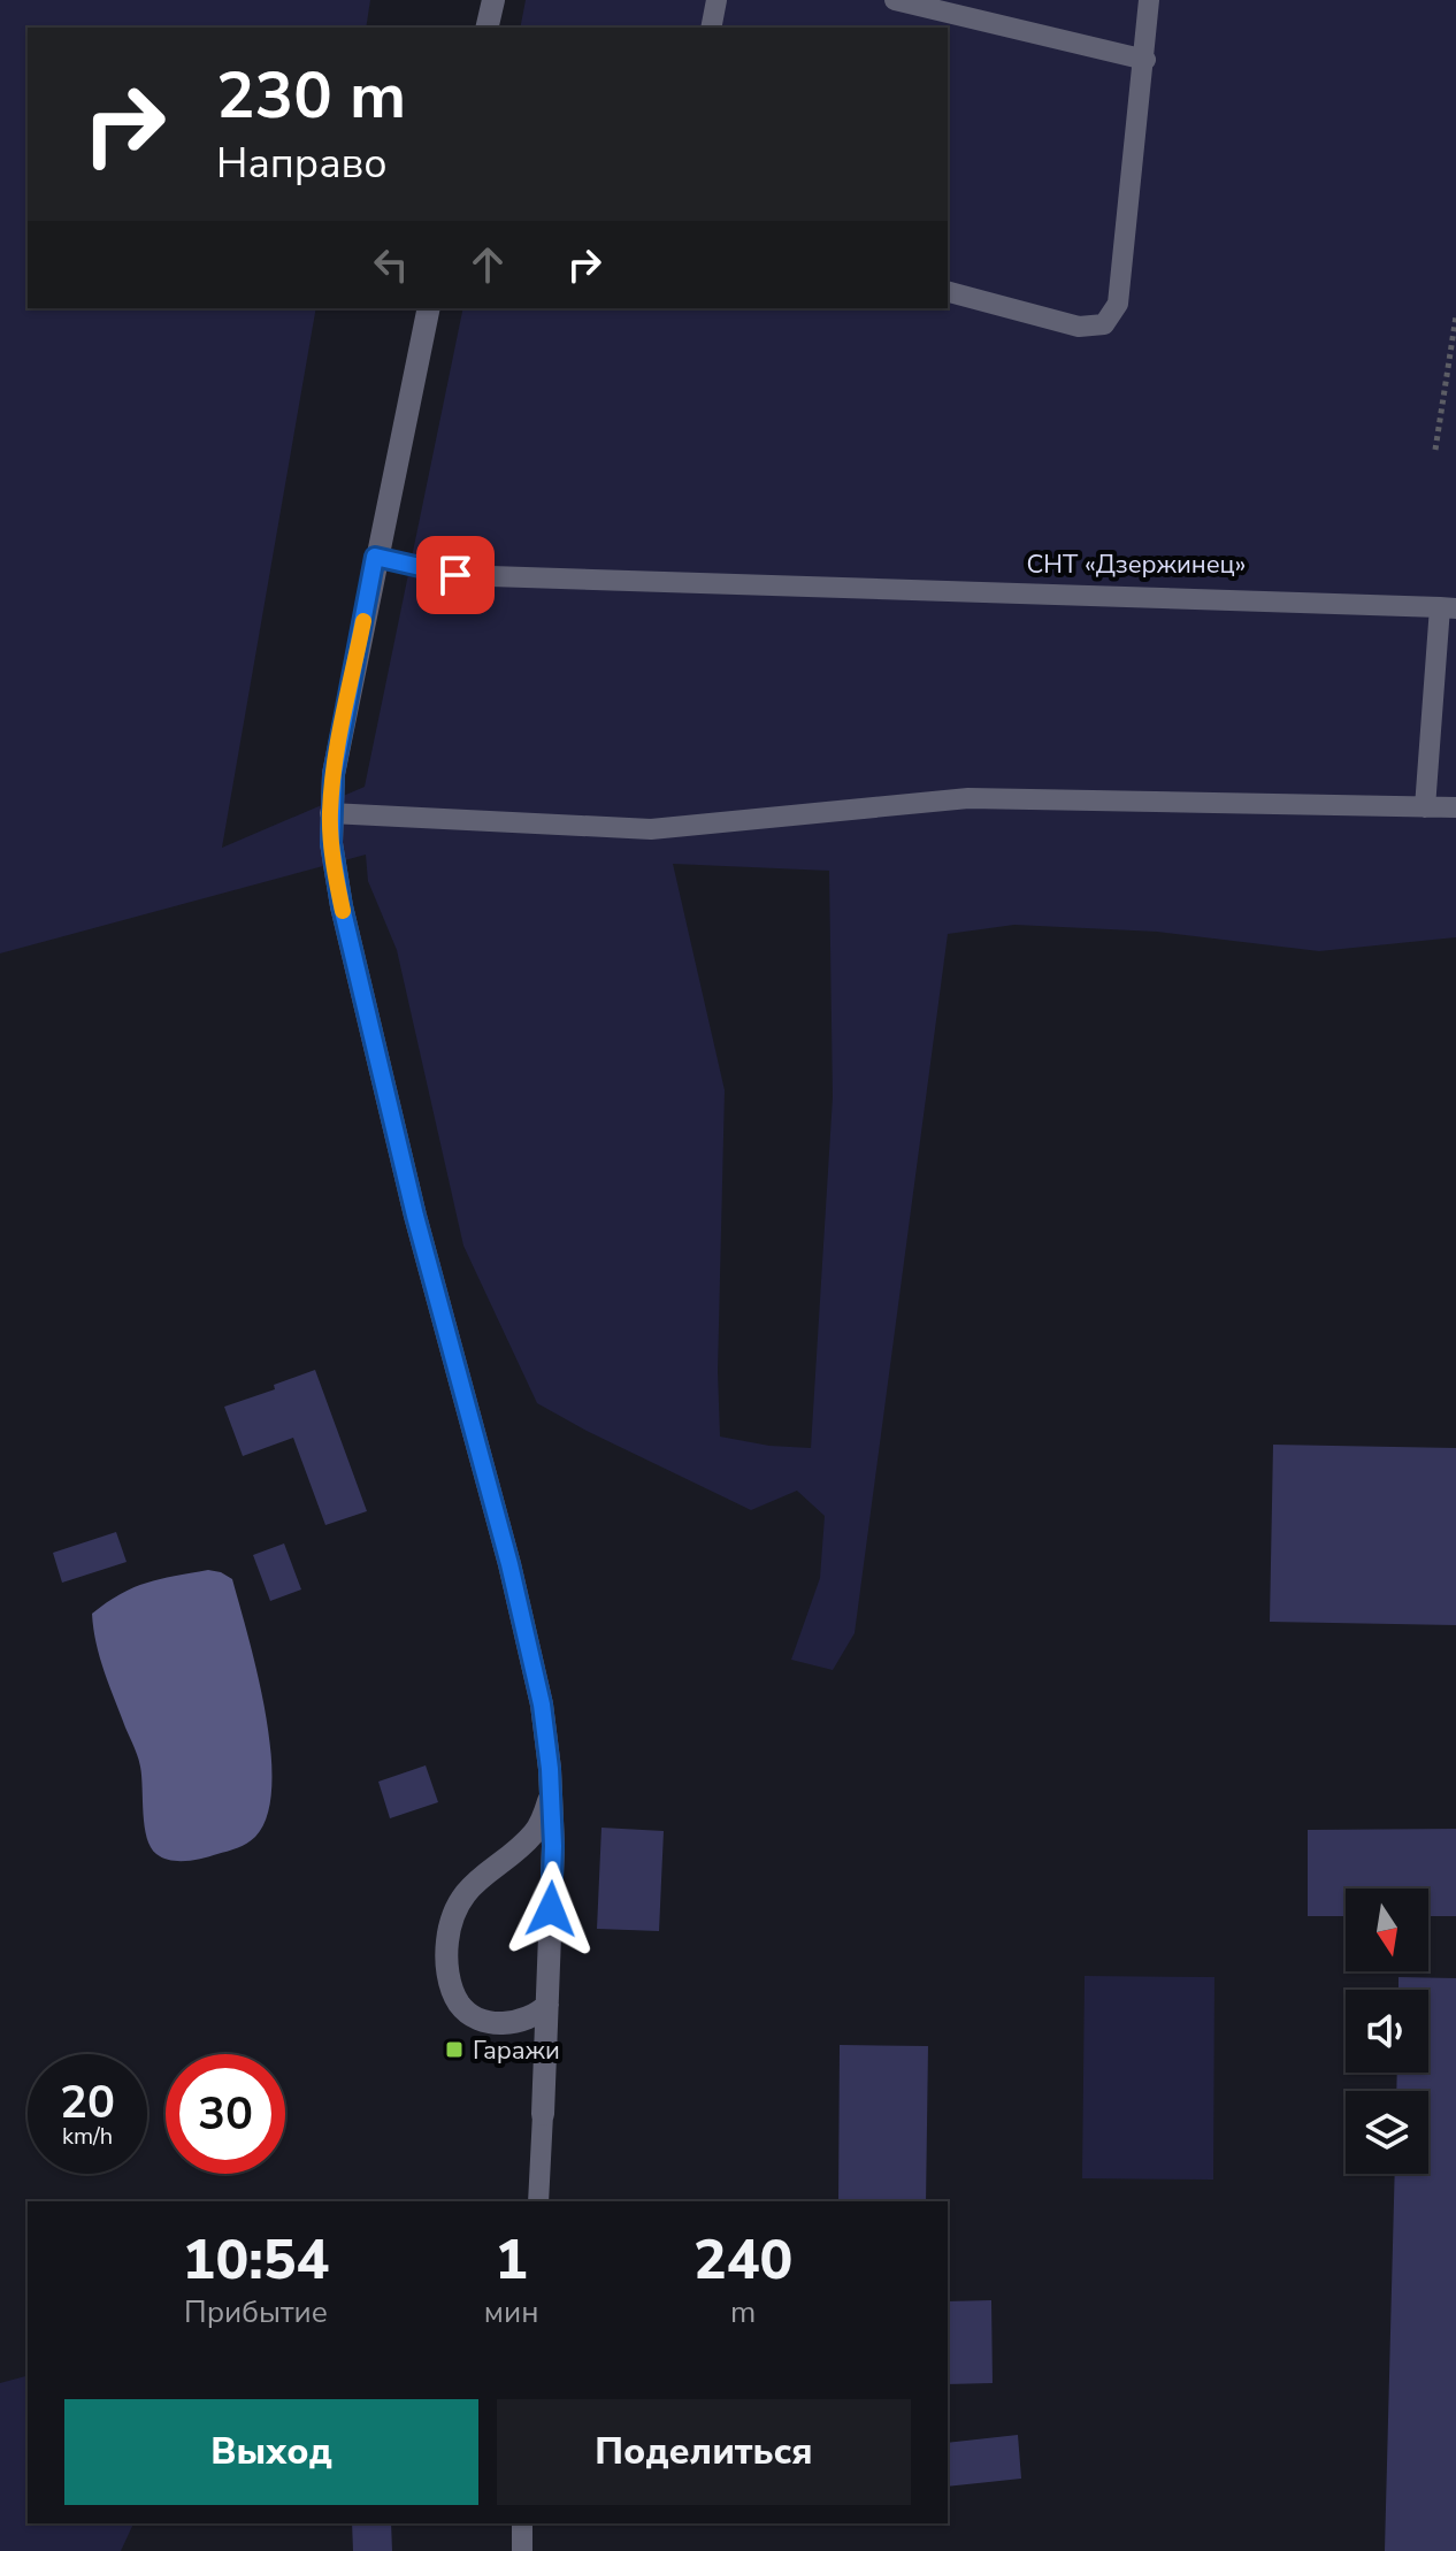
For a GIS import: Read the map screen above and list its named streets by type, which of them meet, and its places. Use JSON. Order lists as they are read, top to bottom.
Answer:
{
  "parks": ["СНТ «Дзержинец»"],
  "places": {
    "transit": ["Гаражи"]
  },
  "north": "bottom",
  "page": {
    "turn": ["230 m", "Направо"],
    "speed": "20 km/h",
    "limit": "30",
    "eta": [
      "10:54",
      "Прибытие",
      "1",
      "мин",
      "240",
      "m"
    ],
    "buttons": ["Выход", "Поделиться"]
  }
}
